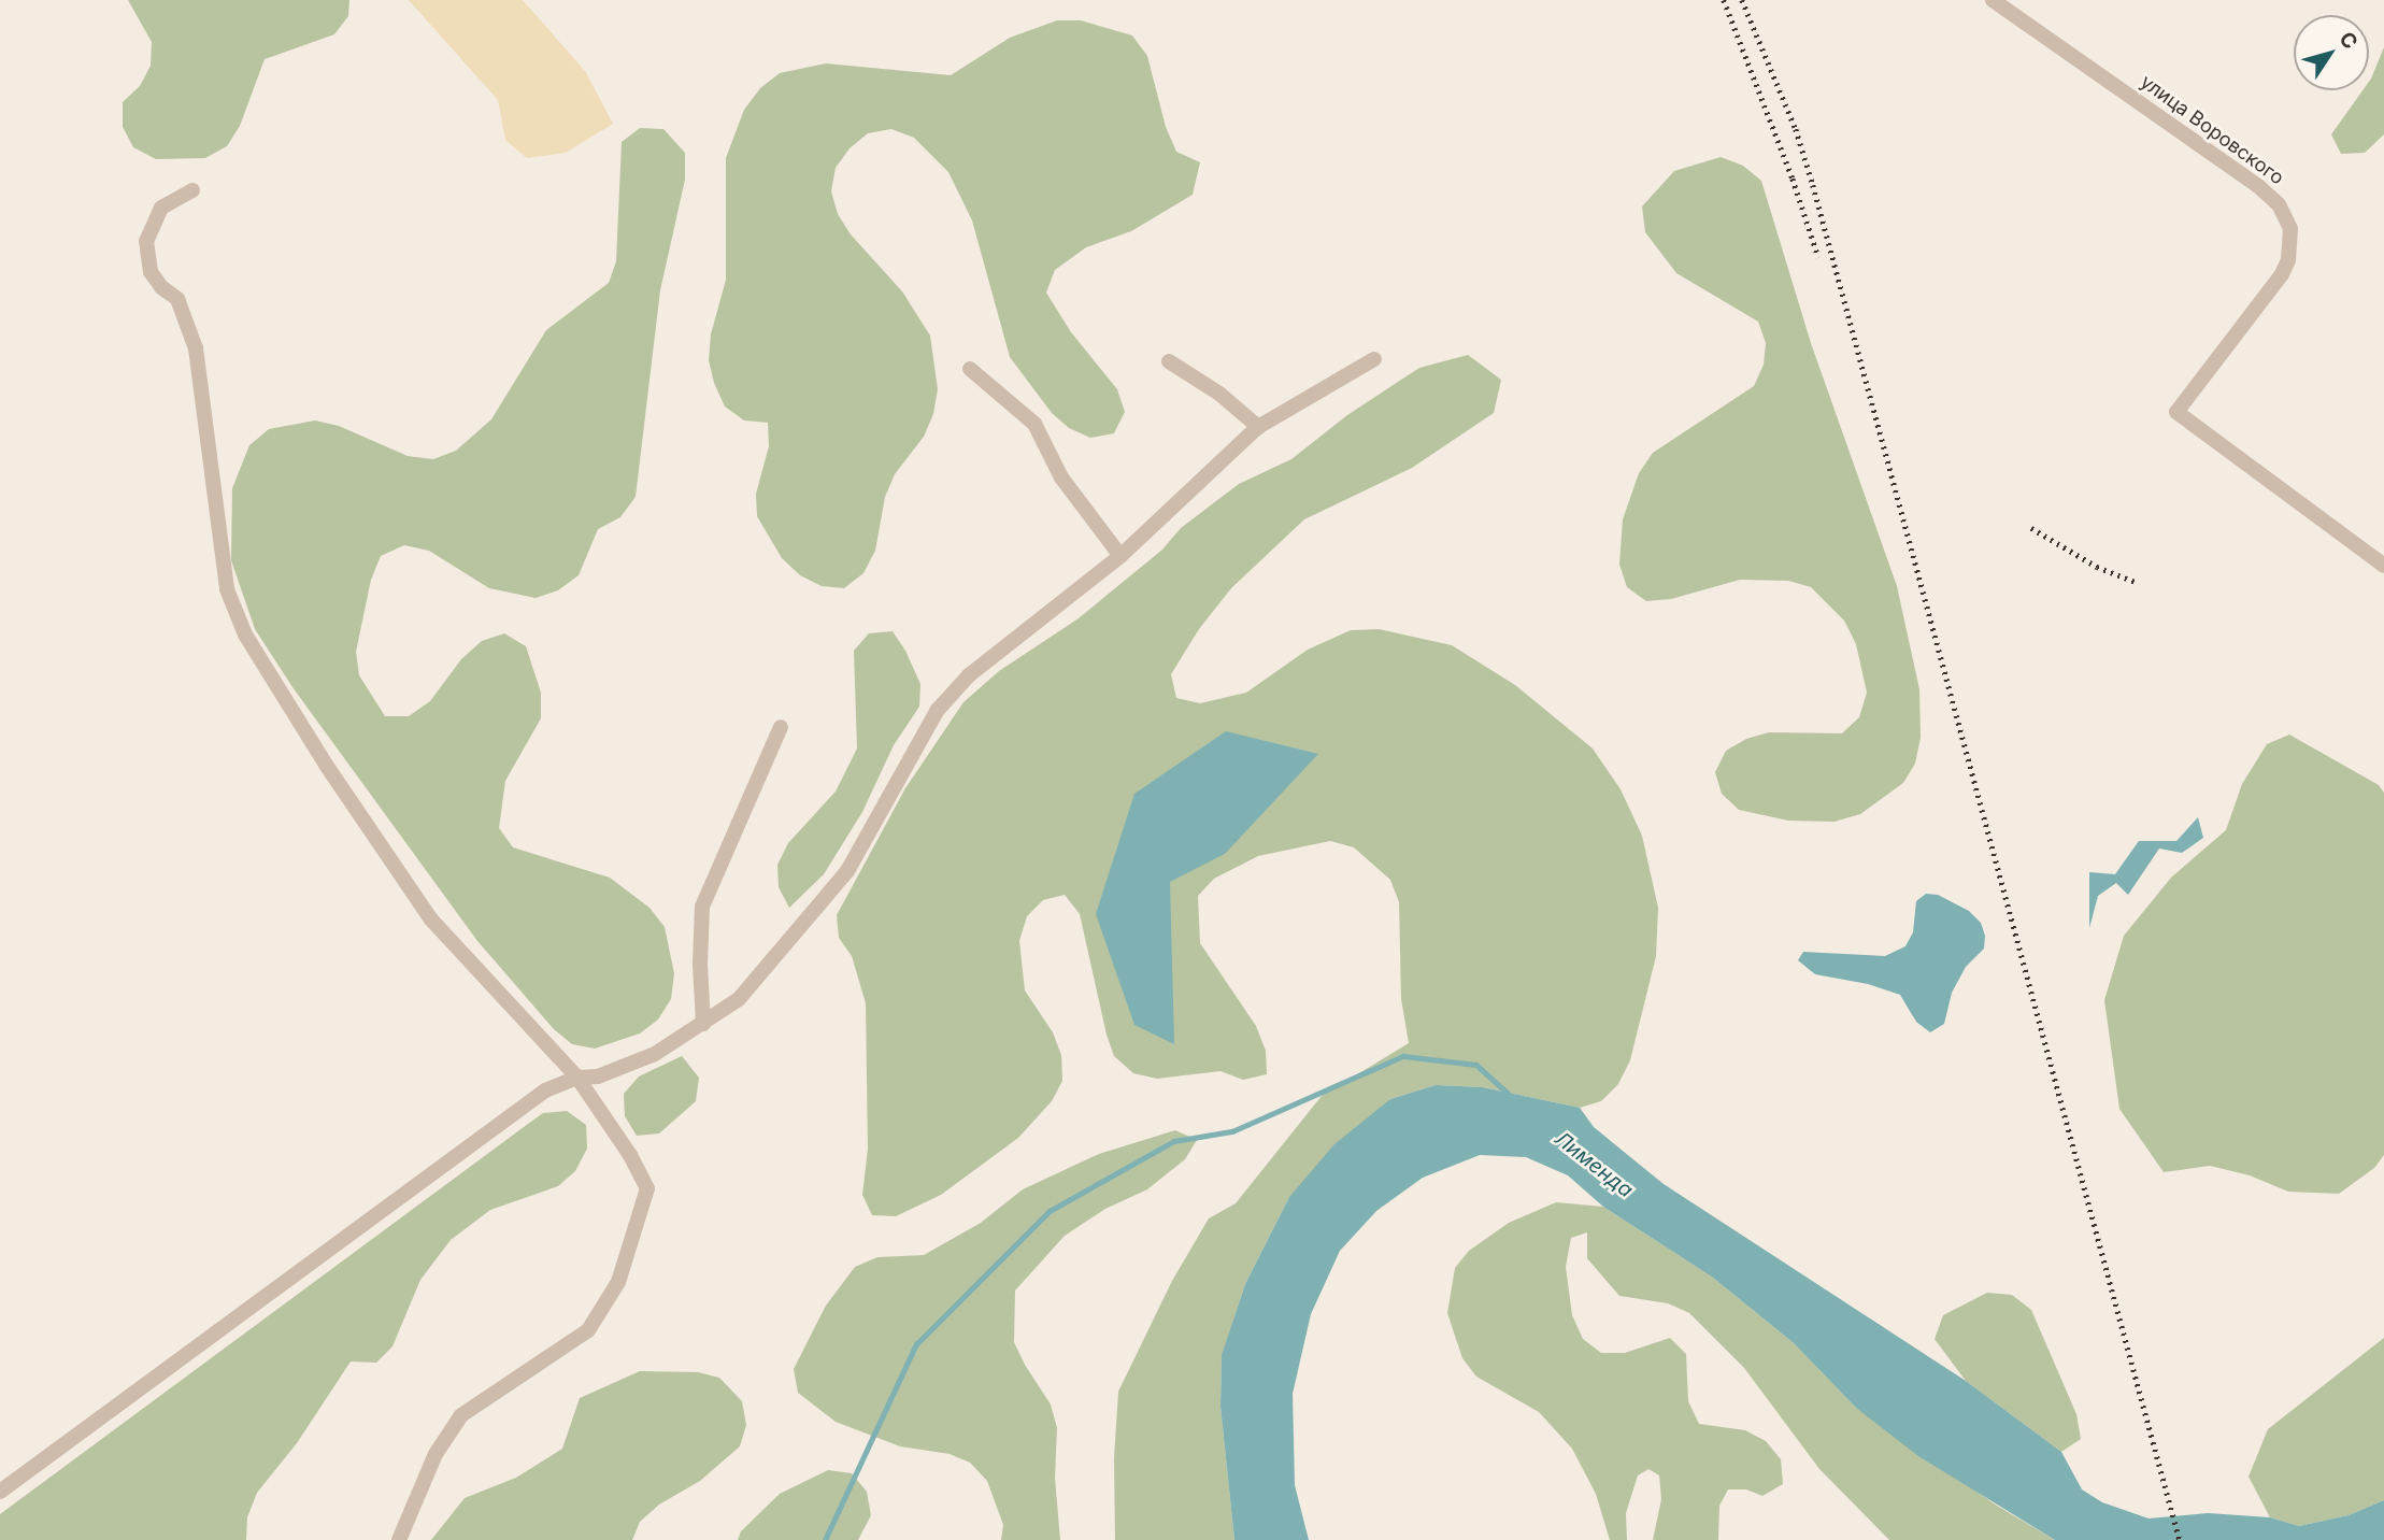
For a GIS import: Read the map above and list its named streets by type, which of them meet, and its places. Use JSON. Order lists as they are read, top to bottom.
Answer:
{
  "streets": {
    "street": ["улица Воровского"]
  },
  "water": ["Лименда"],
  "north": "top right"
}
